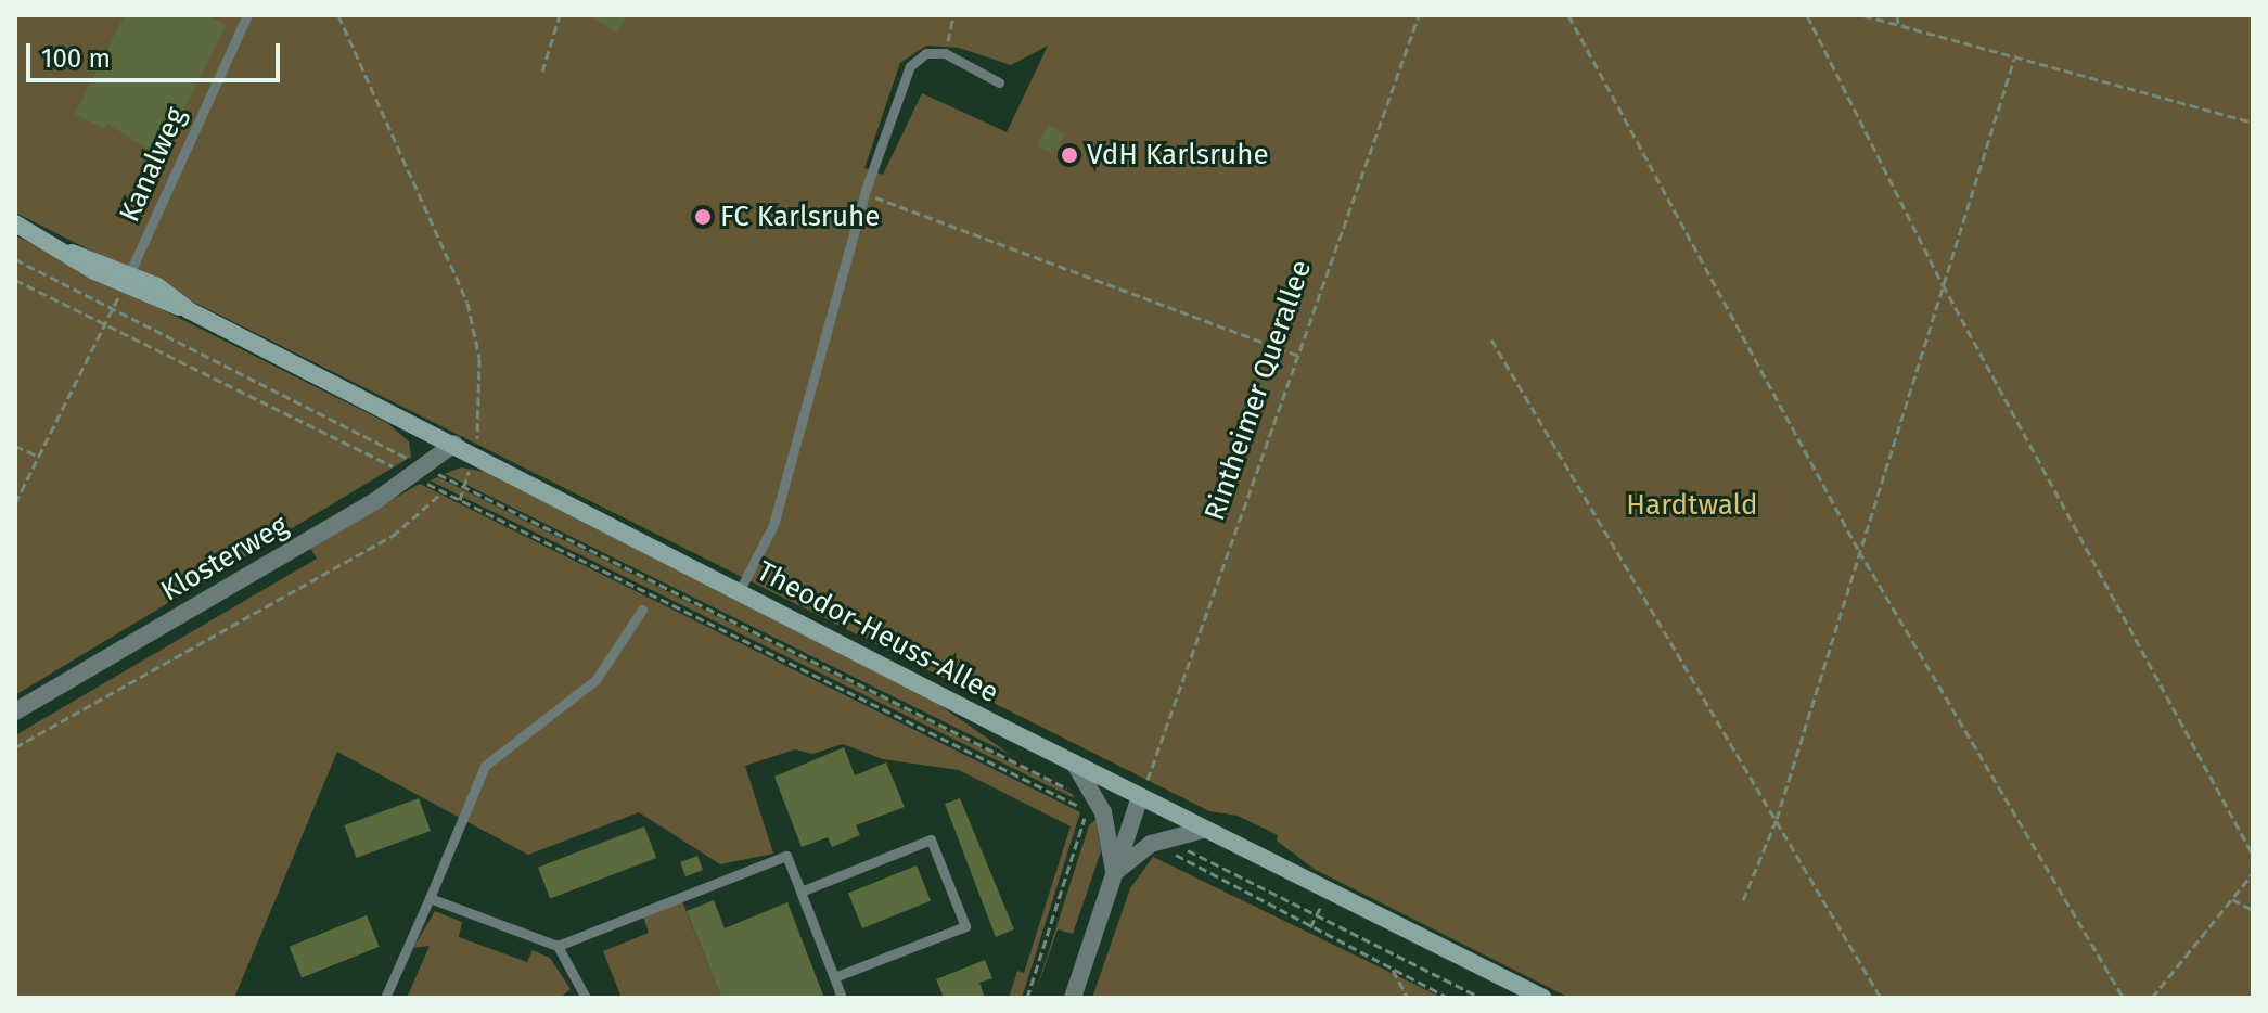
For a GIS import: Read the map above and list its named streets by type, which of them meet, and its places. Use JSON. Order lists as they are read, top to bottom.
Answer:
{
  "streets": {
    "main road": ["Theodor-Heuss-Allee"],
    "street": ["Klosterweg"],
    "lane": ["Kanalweg"],
    "path": ["Rintheimer Querallee"]
  },
  "crossings": [
    ["Kanalweg", "Theodor-Heuss-Allee"],
    ["Rintheimer Querallee", "Theodor-Heuss-Allee"],
    ["Klosterweg", "Theodor-Heuss-Allee"]
  ],
  "parks": ["Hardtwald"],
  "places": ["VdH Karlsruhe", "FC Karlsruhe"],
  "scale_bar": "100 m"
}
